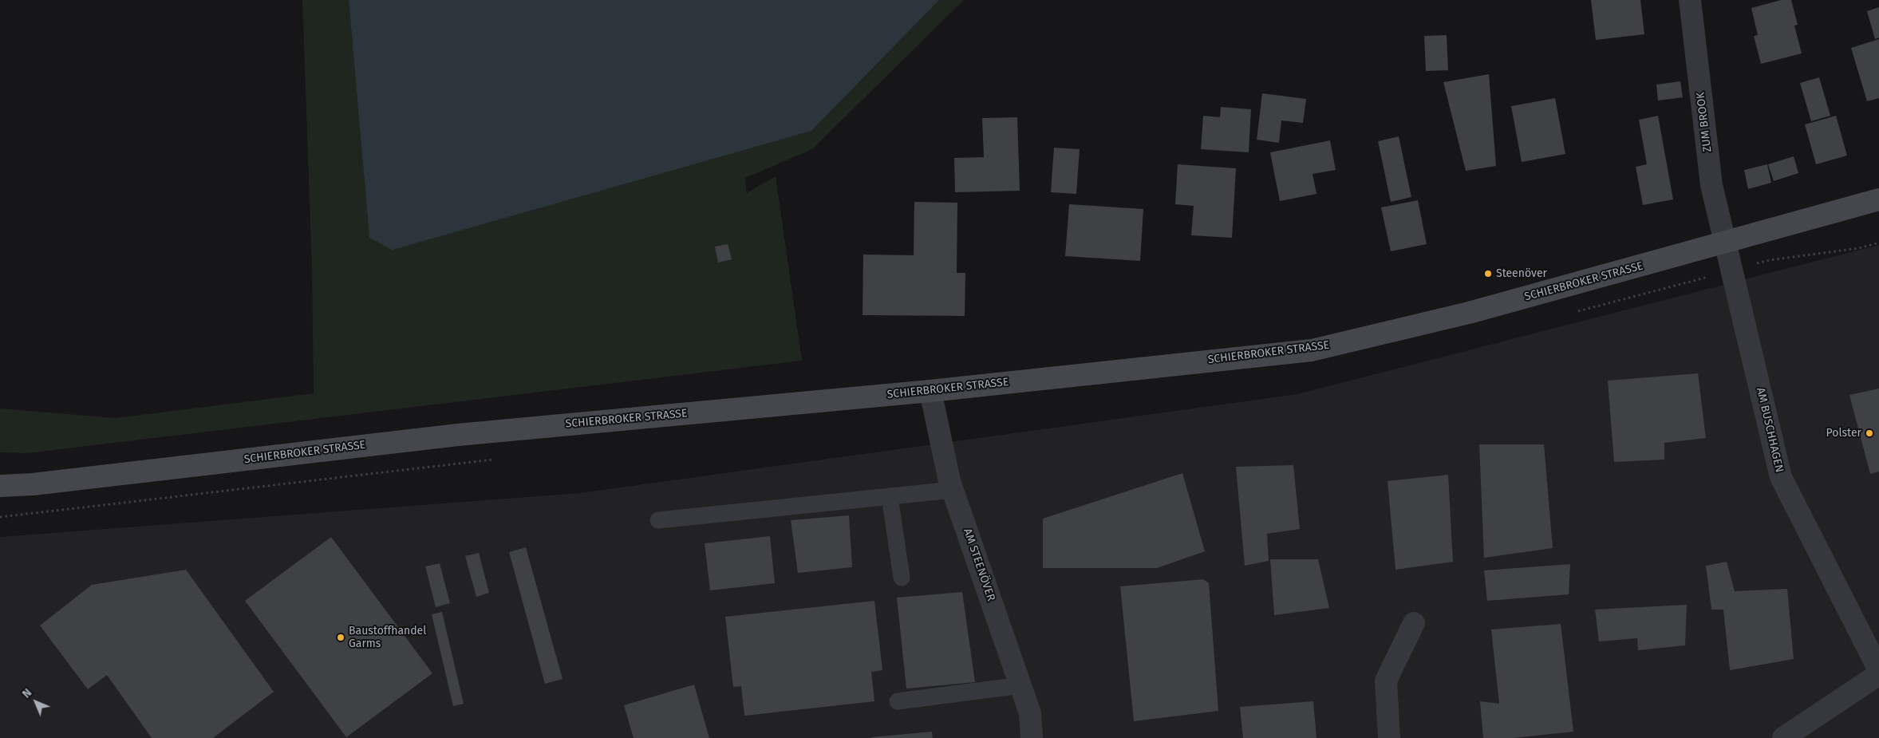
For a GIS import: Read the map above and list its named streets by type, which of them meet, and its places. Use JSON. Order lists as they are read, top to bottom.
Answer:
{
  "streets": {
    "main road": ["SCHIERBROKER STRASSE"],
    "street": ["ZUM BROOK", "AM BUSCHHAGEN", "AM STEENÖVER"]
  },
  "crossings": [
    ["ZUM BROOK", "SCHIERBROKER STRASSE"],
    ["ZUM BROOK", "AM BUSCHHAGEN"],
    ["SCHIERBROKER STRASSE", "AM BUSCHHAGEN"],
    ["SCHIERBROKER STRASSE", "AM STEENÖVER"]
  ],
  "places": ["Steenöver", "Polster", "Baustoffhandel Garms"],
  "north": "top left"
}
